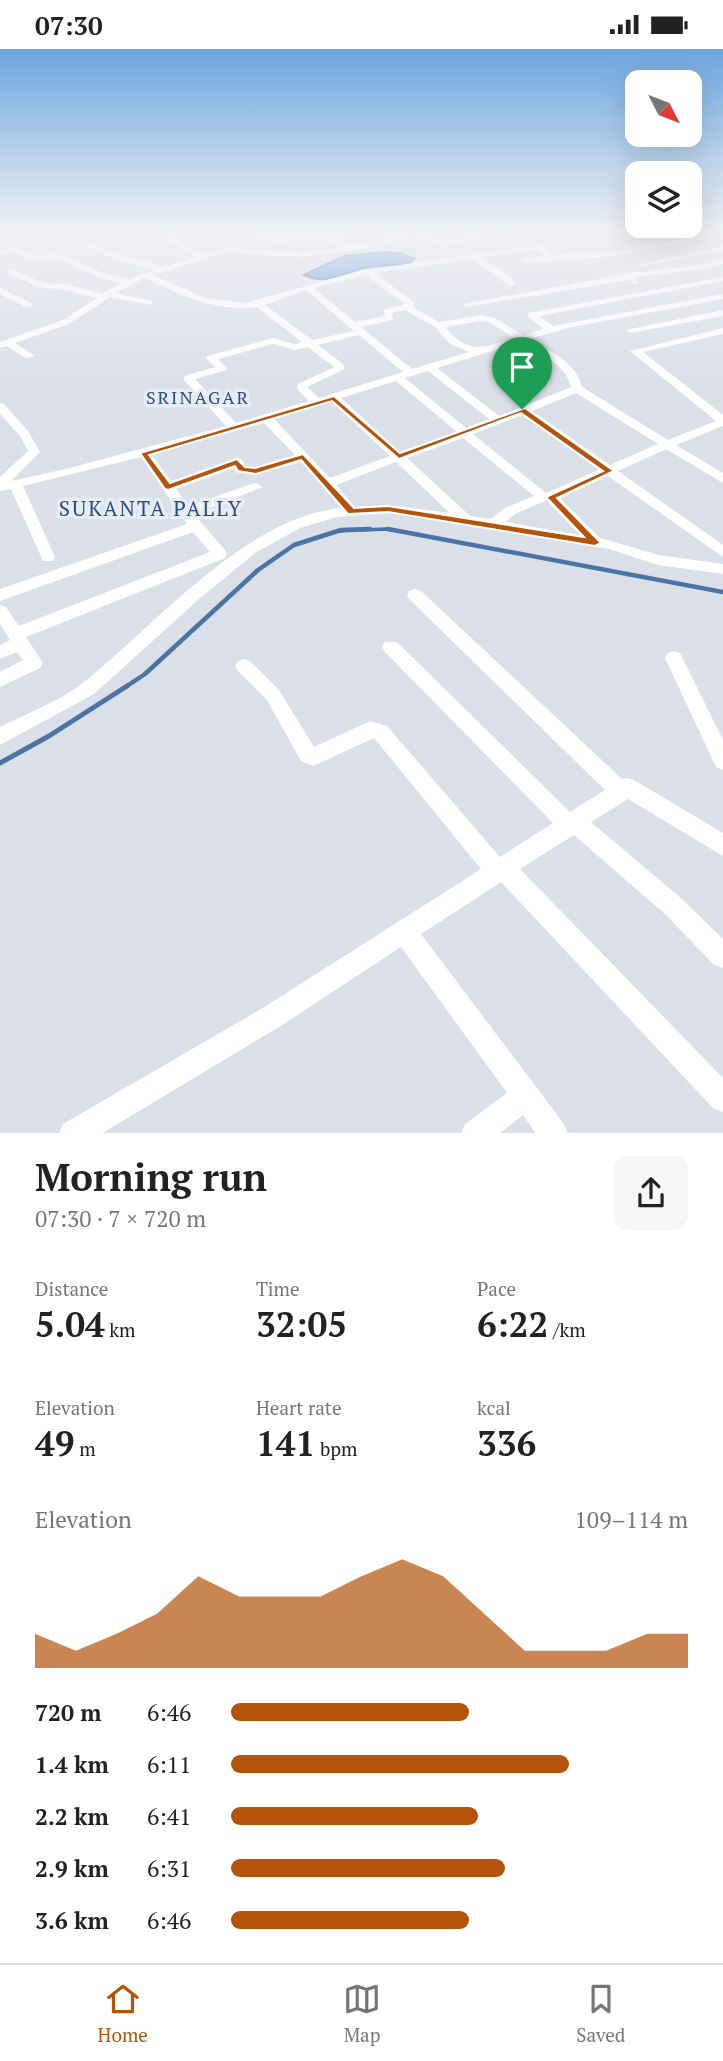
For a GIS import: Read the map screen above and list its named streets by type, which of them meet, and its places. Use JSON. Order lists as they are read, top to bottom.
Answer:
{
  "districts": ["SRINAGAR", "SUKANTA PALLY"],
  "north": "bottom right",
  "page": {
    "status": "07:30",
    "heading": ["Morning run", "07:30 · 7 × 720 m"],
    "stats": [
      ["Distance", "5.04 km"],
      ["Time", "32:05"],
      ["Pace", "6:22 /km"],
      ["Elevation", "49 m"],
      ["Heart rate", "141 bpm"],
      ["kcal", "336"]
    ],
    "chart": ["Elevation", "109–114 m"],
    "list": [
      {
        "name": "720 m",
        "note": "6:46"
      },
      {
        "name": "1.4 km",
        "note": "6:11"
      },
      {
        "name": "2.2 km",
        "note": "6:41"
      },
      {
        "name": "2.9 km",
        "note": "6:31"
      },
      {
        "name": "3.6 km",
        "note": "6:46"
      }
    ],
    "tabs": ["Home", "Map", "Saved"]
  }
}
